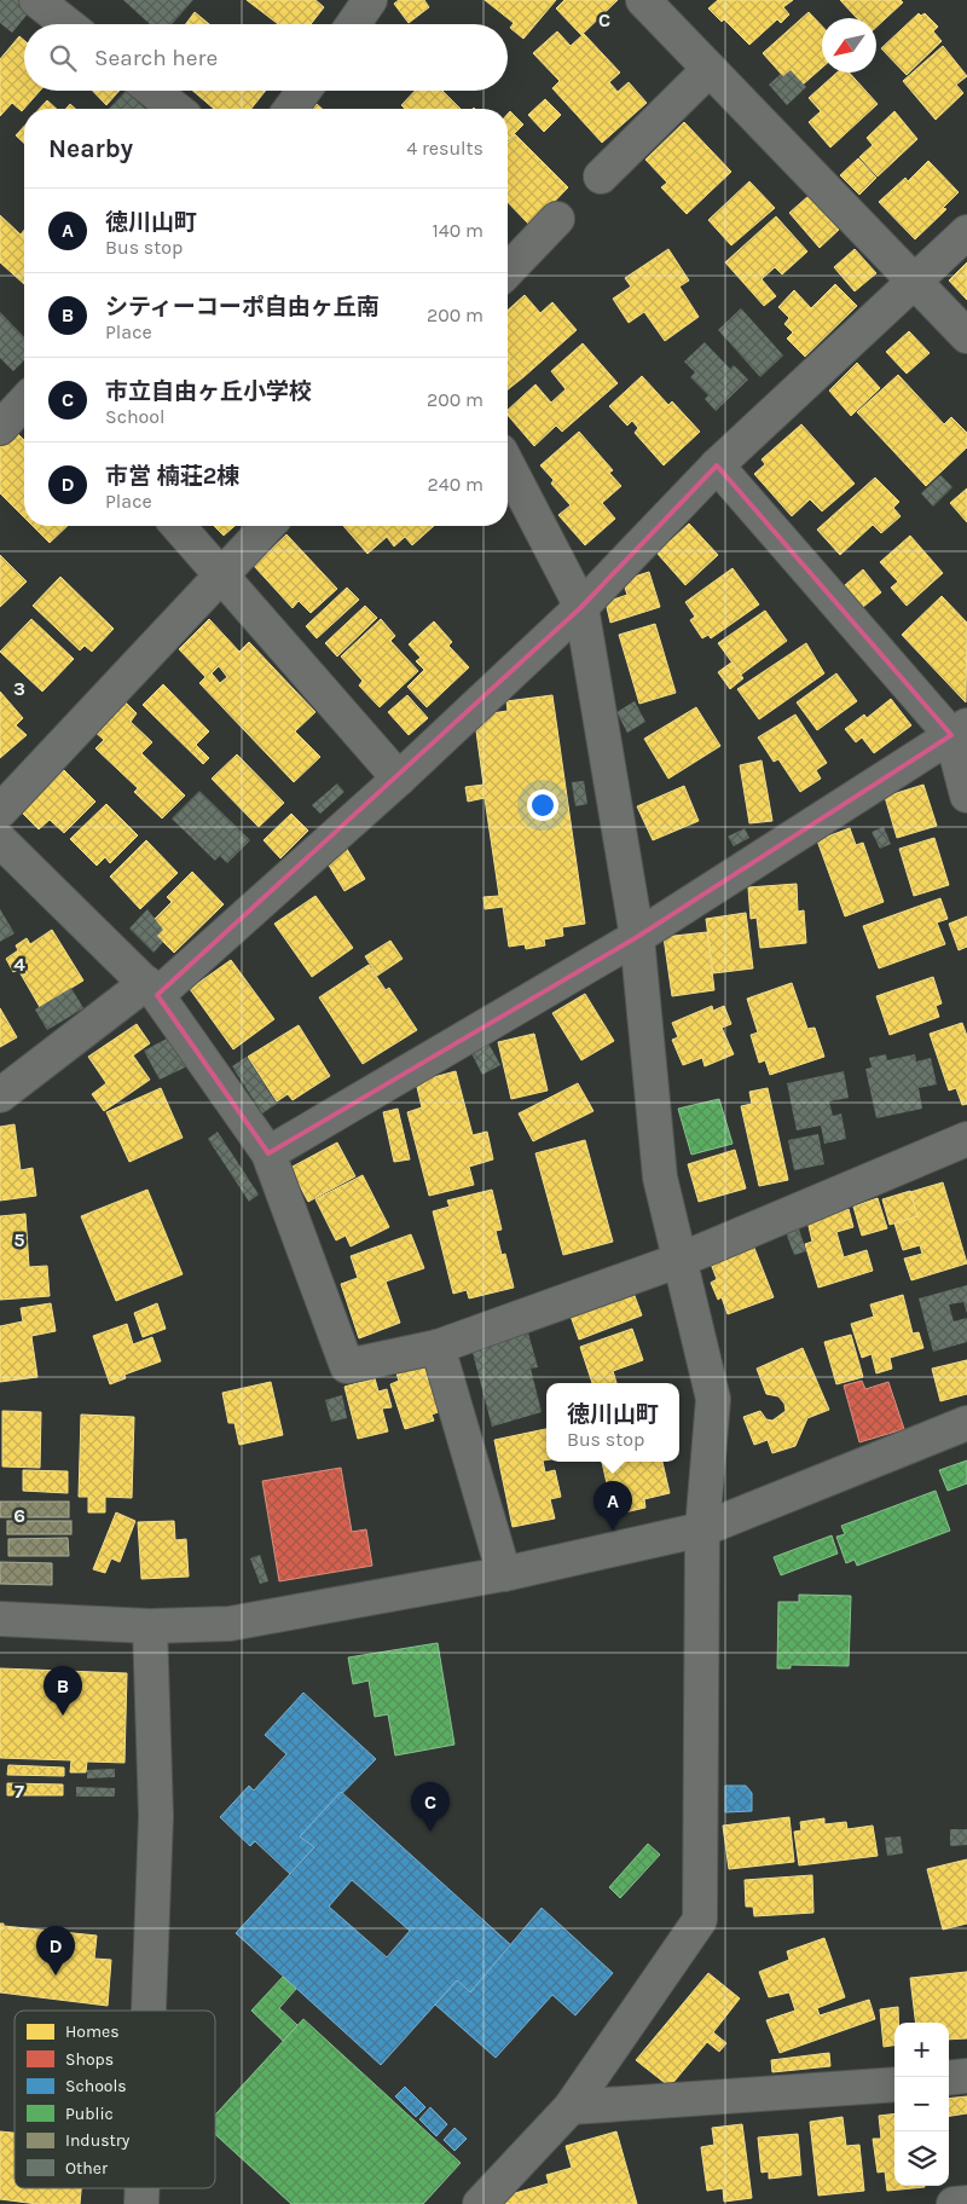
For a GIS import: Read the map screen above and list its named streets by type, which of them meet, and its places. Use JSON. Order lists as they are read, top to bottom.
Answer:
{
  "legend": [
    "Homes",
    "Shops",
    "Schools",
    "Public",
    "Industry",
    "Other"
  ],
  "north": "bottom left",
  "page": {
    "search": "Search here",
    "heading": ["Nearby", "4 results"],
    "list": [
      {
        "mark": "A",
        "name": "徳川山町",
        "note": "Bus stop",
        "value": "140 m"
      },
      {
        "mark": "B",
        "name": "シティーコーポ自由ヶ丘南",
        "note": "Place",
        "value": "200 m"
      },
      {
        "mark": "C",
        "name": "市立自由ヶ丘小学校",
        "note": "School",
        "value": "200 m"
      },
      {
        "mark": "D",
        "name": "市営 楠荘2棟",
        "note": "Place",
        "value": "240 m"
      }
    ],
    "popup": ["徳川山町", "Bus stop"],
    "pins": [
      "A",
      "B",
      "C",
      "D"
    ],
    "map_buttons": ["+", "−"]
  },
  "grid": {
    "columns": ["C"],
    "rows": [
      "3",
      "4",
      "5",
      "6",
      "7"
    ]
  }
}
